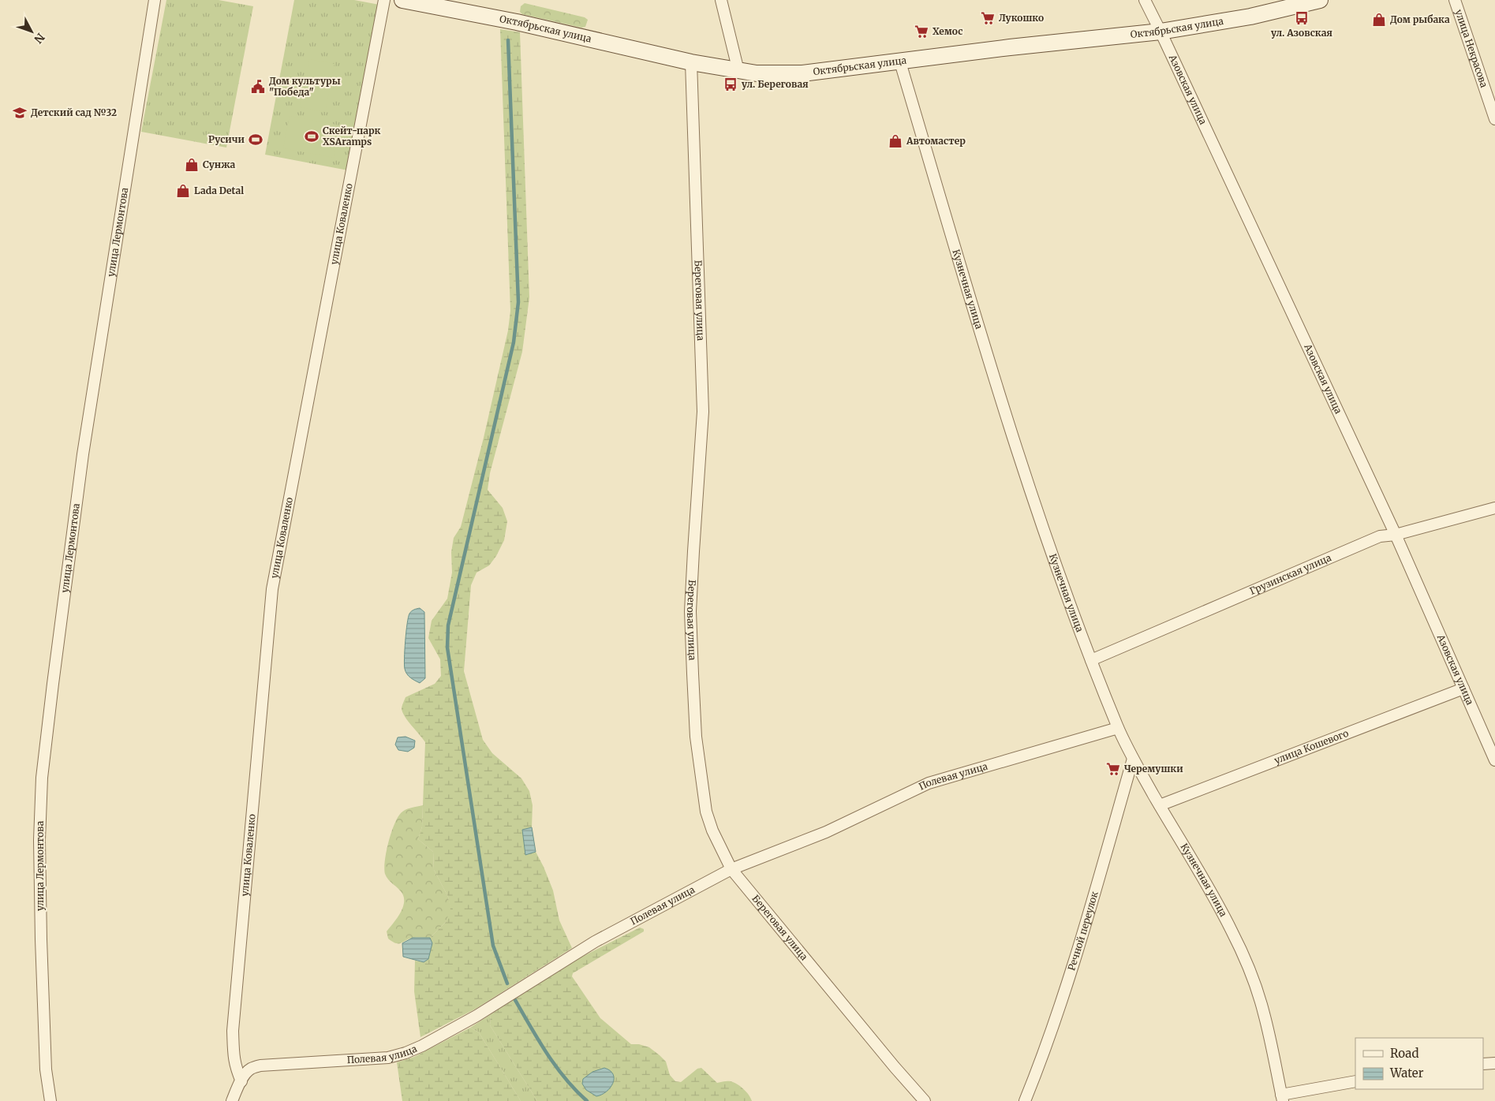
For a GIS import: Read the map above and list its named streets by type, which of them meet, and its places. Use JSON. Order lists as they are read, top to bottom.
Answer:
{
  "streets": {
    "street": [
      "Октябрьская улица",
      "улица Некрасова",
      "Азовская улица",
      "улица Коваленко",
      "улица Лермонтова",
      "Кузнечная улица",
      "Береговая улица",
      "Грузинская улица",
      "улица Кошевого",
      "Полевая улица",
      "Речной переулок"
    ]
  },
  "crossings": [
    ["Октябрьская улица", "Азовская улица"],
    ["Октябрьская улица", "Кузнечная улица"],
    ["Октябрьская улица", "Береговая улица"],
    ["Азовская улица", "Грузинская улица"],
    ["Азовская улица", "улица Кошевого"],
    ["улица Коваленко", "Полевая улица"],
    ["Кузнечная улица", "Грузинская улица"],
    ["Кузнечная улица", "улица Кошевого"],
    ["Кузнечная улица", "Полевая улица"],
    ["Кузнечная улица", "Речной переулок"],
    ["Береговая улица", "Полевая улица"]
  ],
  "places": {
    "supermarket": ["Лукошко", "Хемос", "Черемушки"],
    "bus stop": ["ул. Азовская", "ул. Береговая"],
    "shop": [
      "Дом рыбака",
      "Автомастер",
      "Сунжа",
      "Lada Detal"
    ],
    "public building": ["Дом культуры \"Победа\""],
    "school or university": ["Детский сад №32"],
    "sports": ["Скейт-парк XSAramps", "Русичи"]
  },
  "legend": ["Road", "Water"],
  "north": "bottom right"
}
